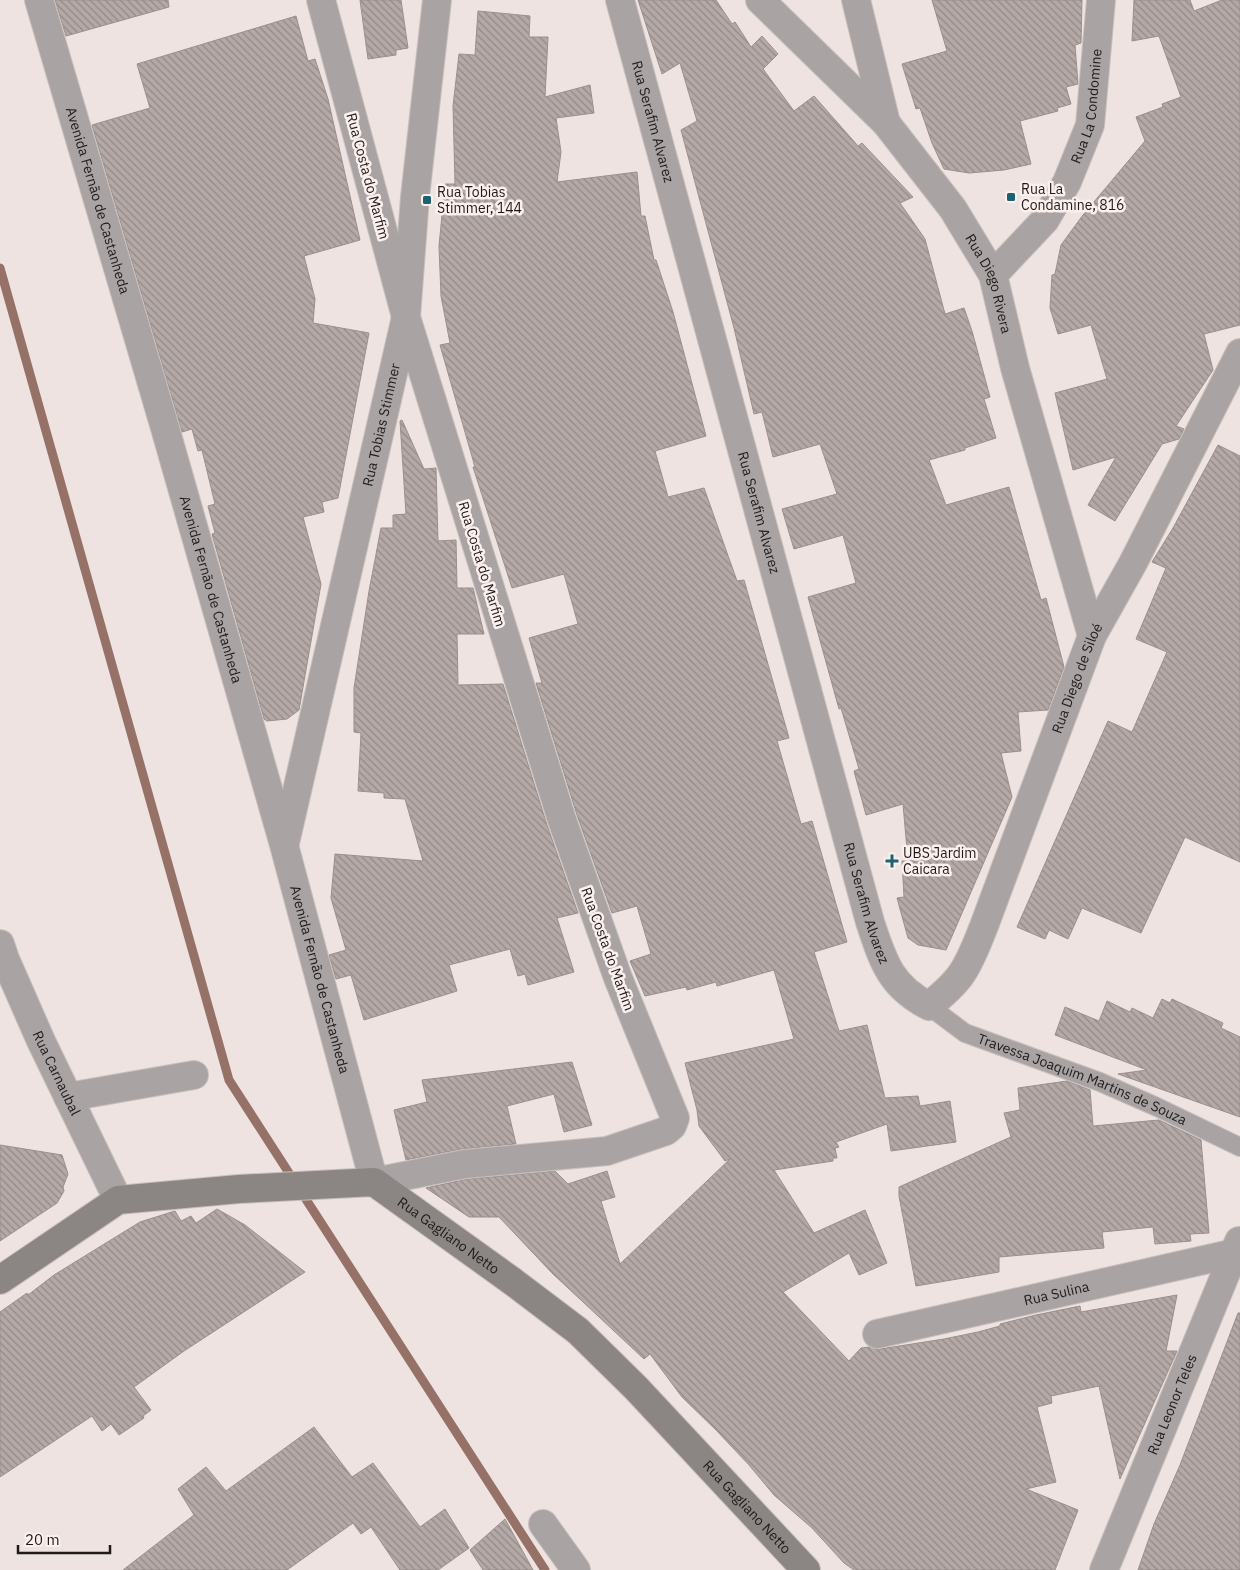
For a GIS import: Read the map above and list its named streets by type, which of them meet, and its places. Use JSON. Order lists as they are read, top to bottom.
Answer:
{
  "streets": {
    "street": [
      "Rua La Condomine",
      "Rua Serafim Alvarez",
      "Rua Costa do Marfim",
      "Avenida Fernão de Castanheda",
      "Rua Diego Rivera",
      "Rua Tobias Stimmer",
      "Rua Diego de Siloé",
      "Rua Carnaubal",
      "Rua Gagliano Netto",
      "Rua Sulina",
      "Rua Leonor Teles"
    ],
    "lane": ["Travessa Joaquim Martins de Souza"]
  },
  "crossings": [
    ["Rua La Condomine", "Rua Diego Rivera"],
    ["Rua Serafim Alvarez", "Rua Diego de Siloé"],
    ["Rua Serafim Alvarez", "Travessa Joaquim Martins de Souza"],
    ["Rua Costa do Marfim", "Avenida Fernão de Castanheda"],
    ["Rua Costa do Marfim", "Rua Tobias Stimmer"],
    ["Rua Costa do Marfim", "Rua Gagliano Netto"],
    ["Avenida Fernão de Castanheda", "Rua Tobias Stimmer"],
    ["Avenida Fernão de Castanheda", "Rua Gagliano Netto"],
    ["Rua Diego Rivera", "Rua Diego de Siloé"],
    ["Rua Diego de Siloé", "Travessa Joaquim Martins de Souza"],
    ["Rua Sulina", "Rua Leonor Teles"]
  ],
  "places": {
    "transit": ["Rua La Condamine, 816", "Rua Tobias Stimmer, 144"],
    "health": ["UBS Jardim Caicara"]
  },
  "scale_bar": "20 m"
}
